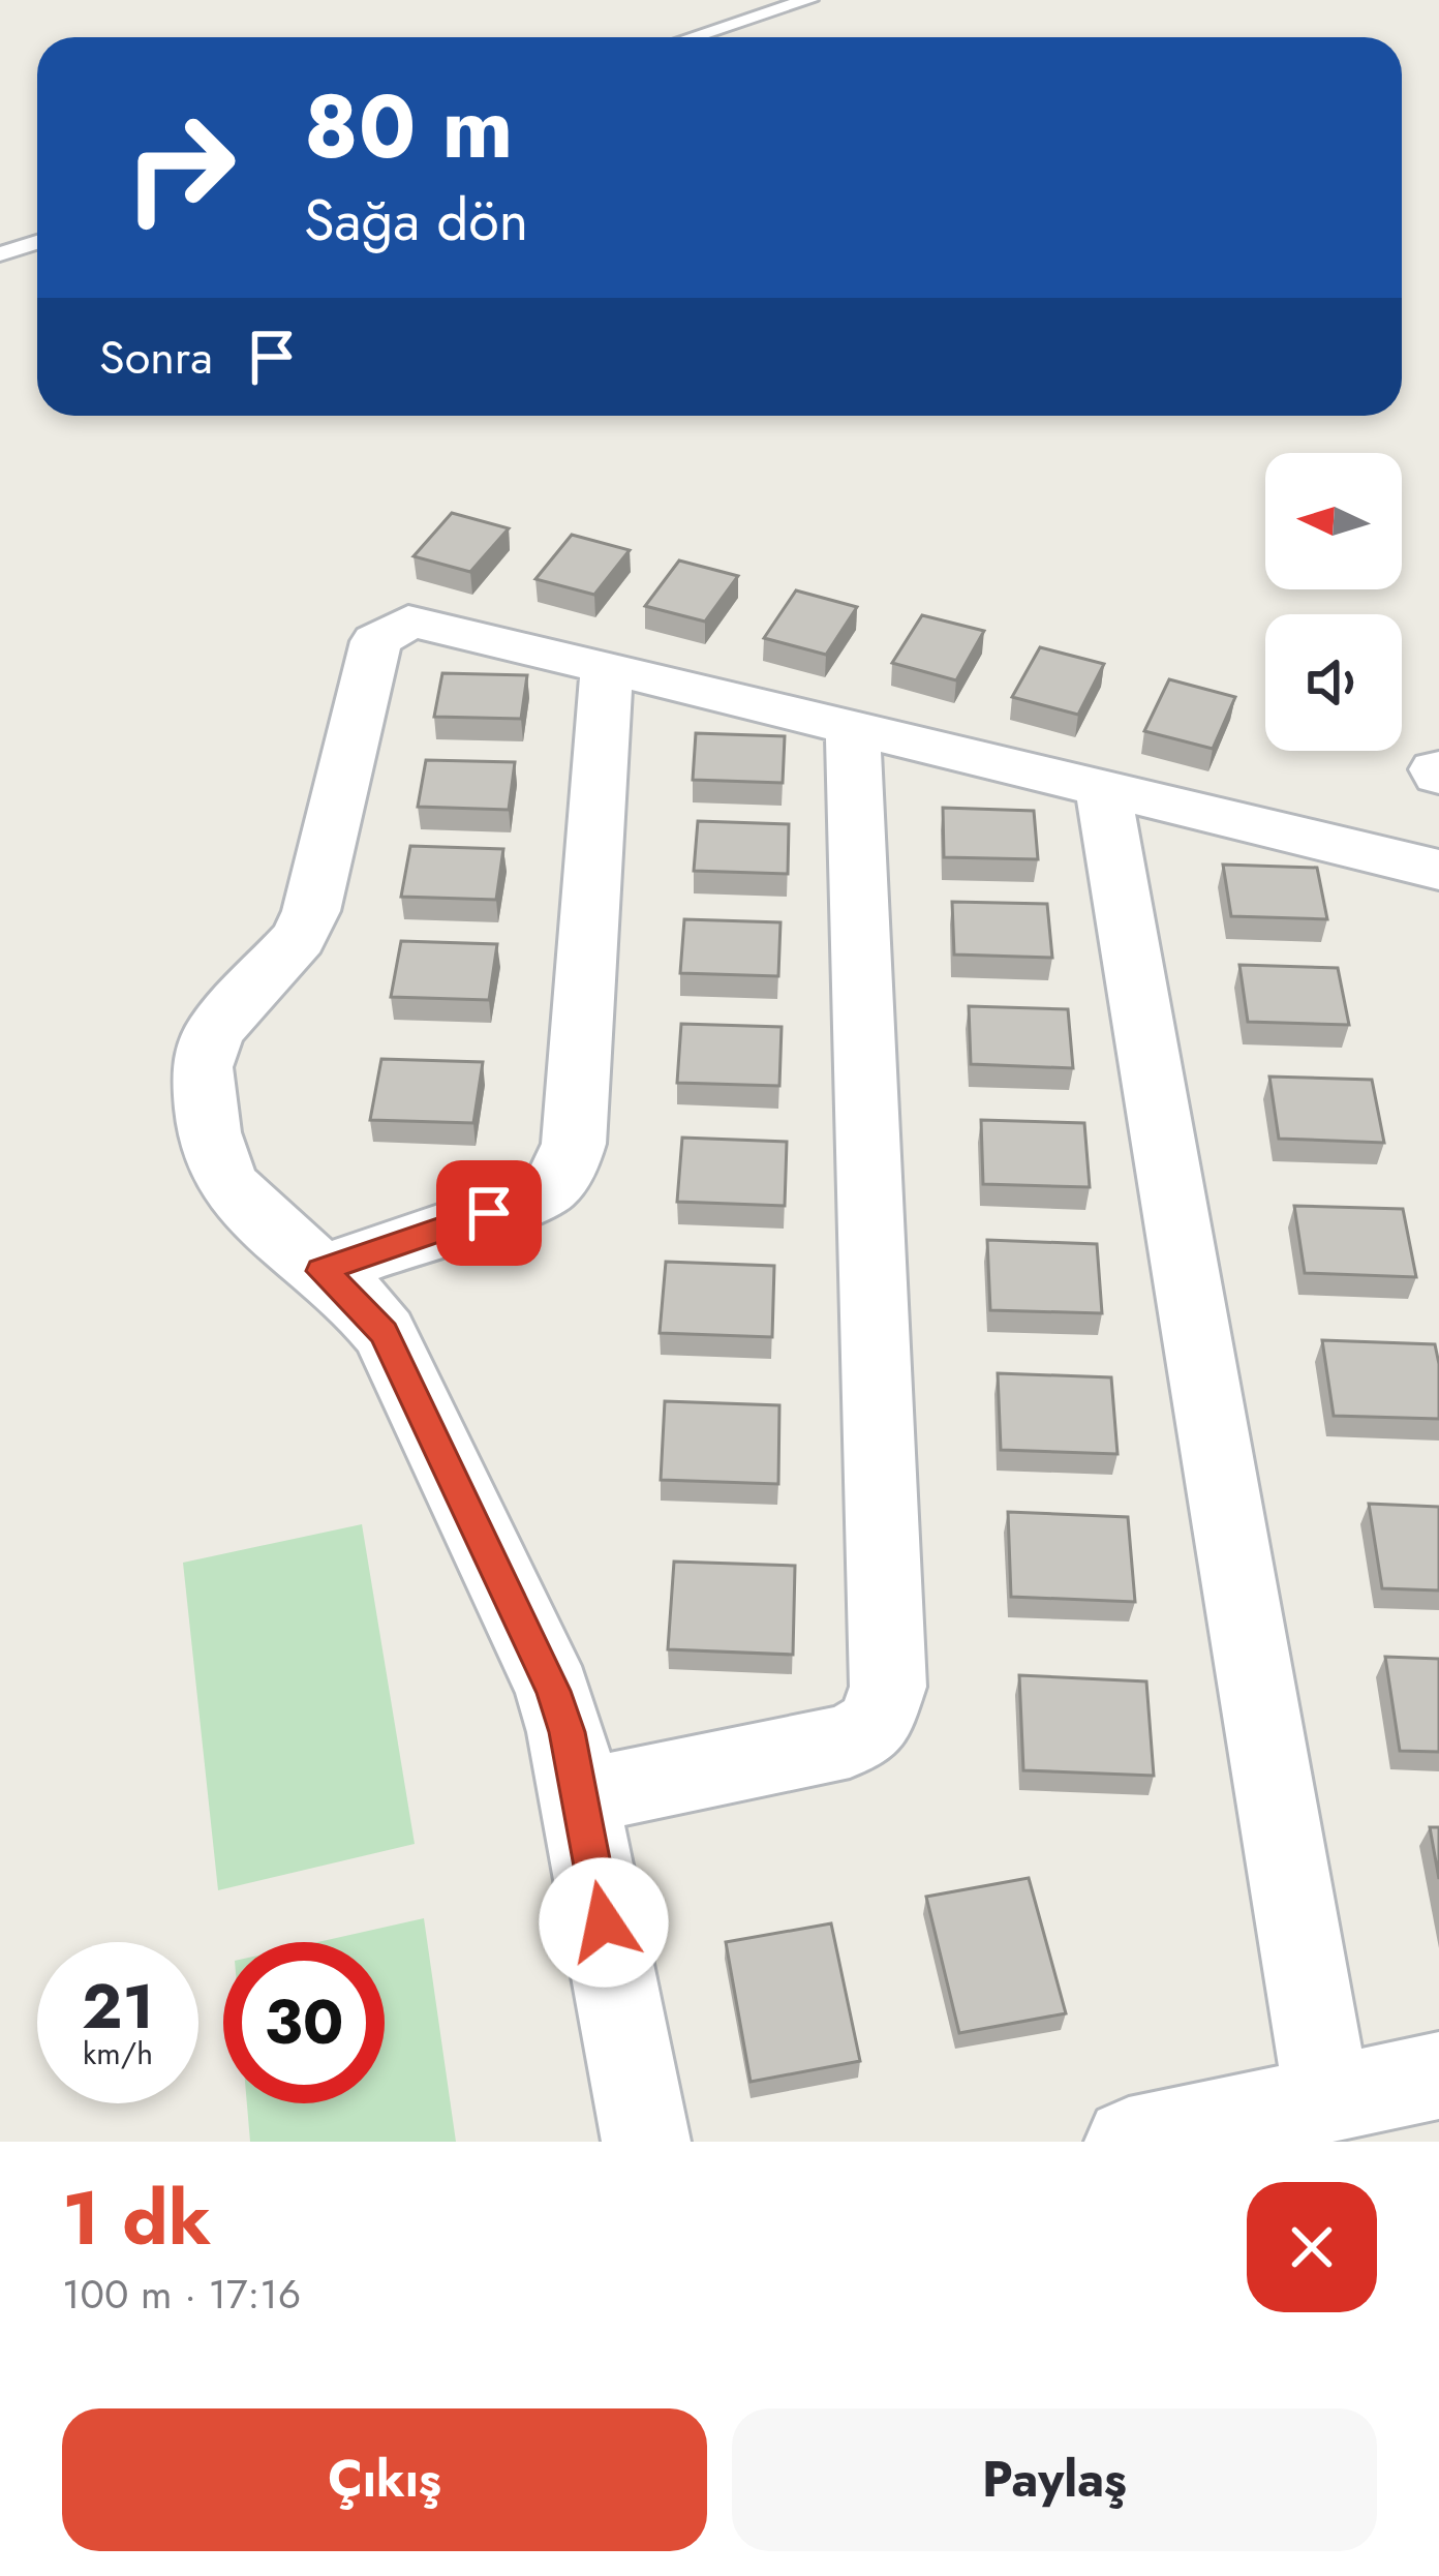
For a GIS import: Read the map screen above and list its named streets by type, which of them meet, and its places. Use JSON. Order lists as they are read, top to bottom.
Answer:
{
  "north": "left",
  "page": {
    "turn": ["80 m", "Sağa dön"],
    "then": "Sonra",
    "speed": "21 km/h",
    "limit": "30",
    "heading": ["1 dk", "100 m · 17:16"],
    "buttons": ["Çıkış", "Paylaş"]
  }
}
